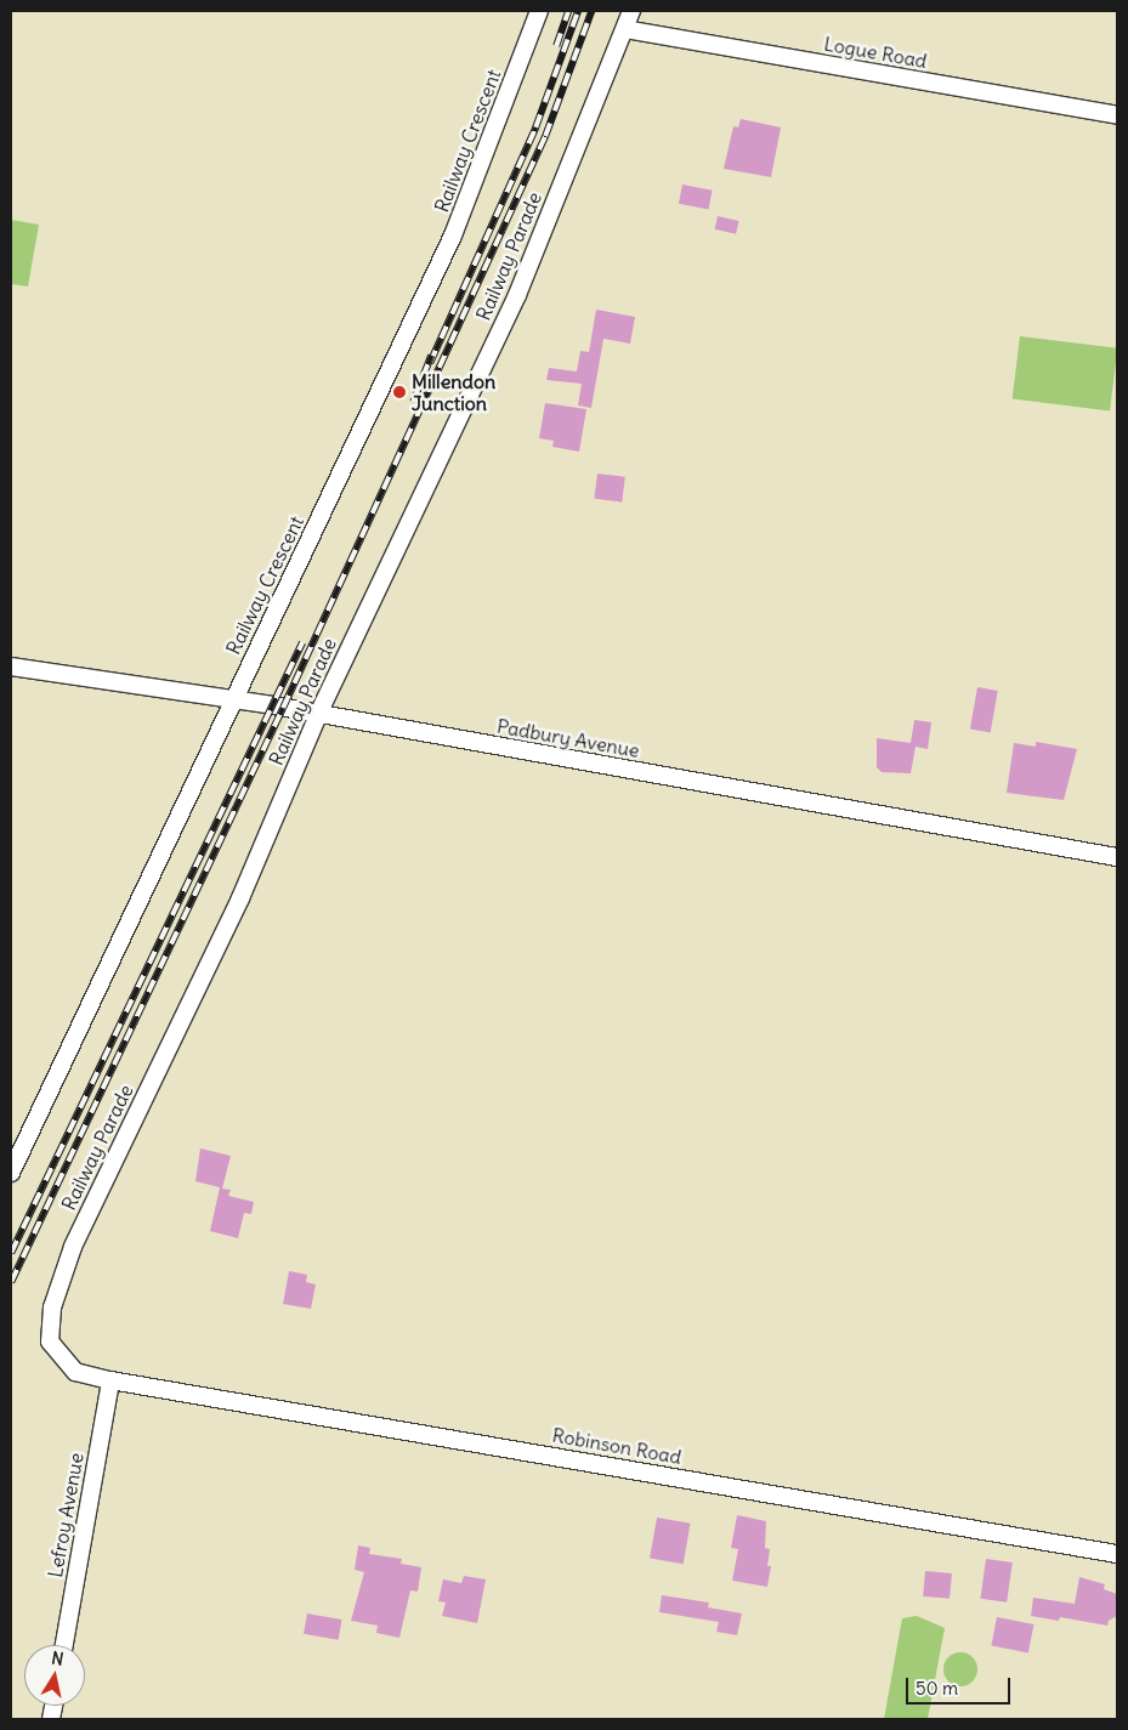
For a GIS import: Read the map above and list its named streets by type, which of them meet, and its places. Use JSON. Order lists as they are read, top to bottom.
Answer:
{
  "streets": {
    "street": [
      "Logue Road",
      "Railway Crescent",
      "Railway Parade",
      "Padbury Avenue",
      "Robinson Road",
      "Lefroy Avenue"
    ]
  },
  "crossings": [
    ["Logue Road", "Railway Parade"],
    ["Railway Crescent", "Padbury Avenue"],
    ["Railway Parade", "Padbury Avenue"],
    ["Railway Parade", "Robinson Road"],
    ["Railway Parade", "Lefroy Avenue"],
    ["Robinson Road", "Lefroy Avenue"]
  ],
  "places": ["Millendon Junction"],
  "scale_bar": "50 m",
  "north": "top"
}
